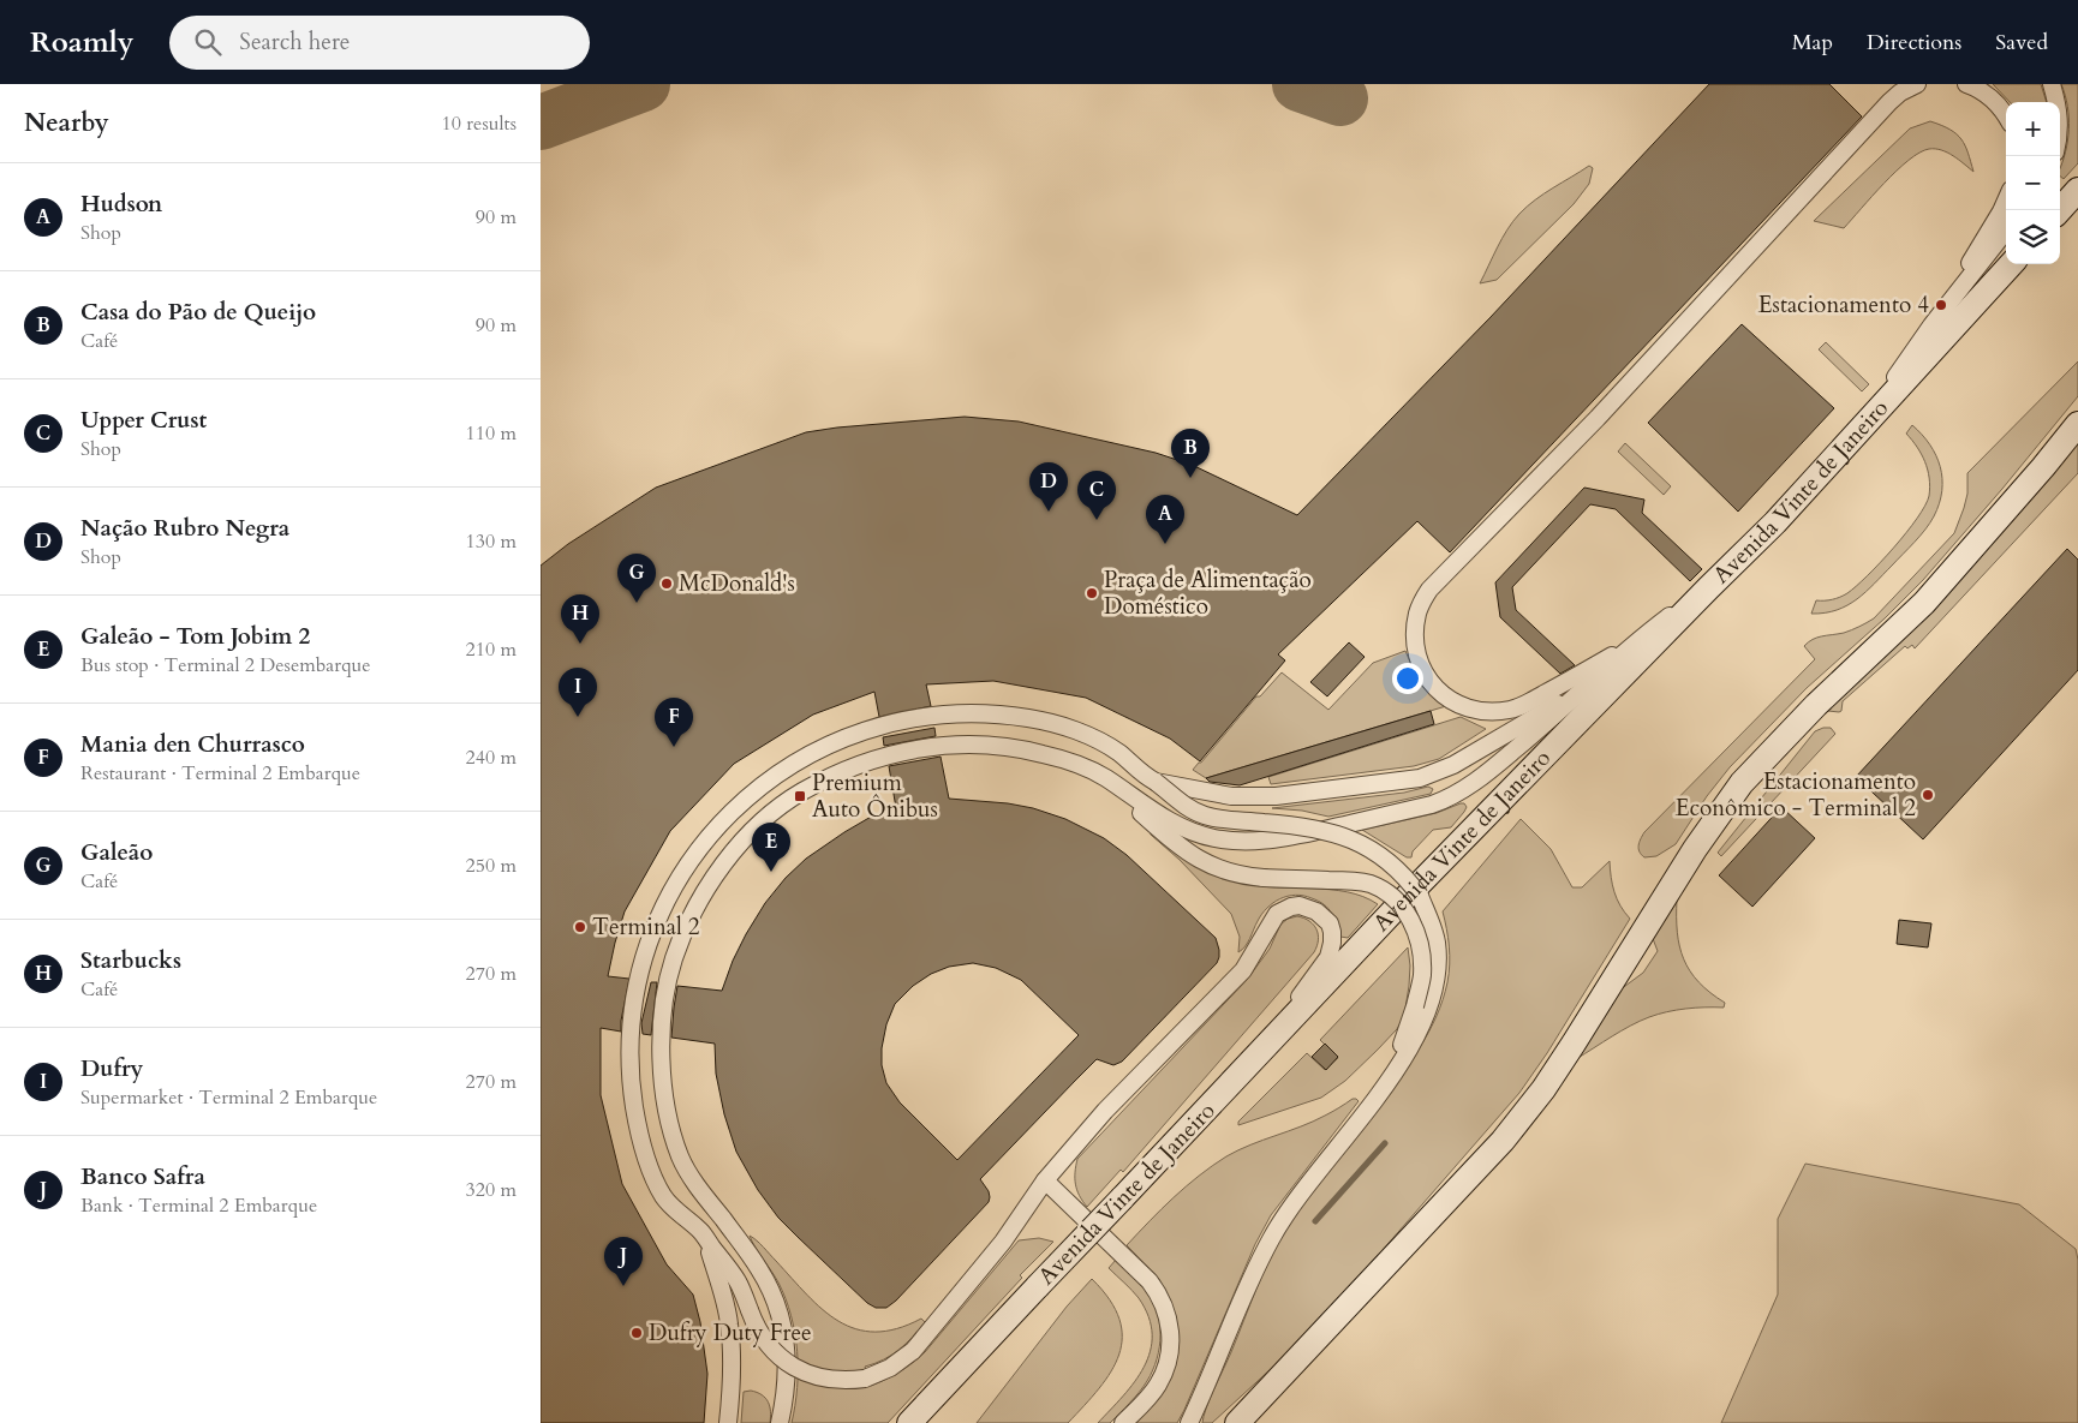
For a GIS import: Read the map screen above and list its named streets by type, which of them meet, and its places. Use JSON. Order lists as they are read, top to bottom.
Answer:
{
  "streets": {
    "street": ["Avenida Vinte de Janeiro"]
  },
  "places": {
    "other": [
      "Estacionamento 4",
      "McDonald's",
      "Praça de Alimentação Doméstico",
      "Estacionamento Econômico - Terminal 2",
      "Terminal 2",
      "Dufry Duty Free"
    ],
    "transit": ["Premium Auto Ônibus"]
  },
  "page": {
    "header": "Roamly",
    "search": "Search here",
    "nav": ["Map", "Directions", "Saved"],
    "heading": ["Nearby", "10 results"],
    "map_buttons": ["+", "−"],
    "list": [
      {
        "mark": "A",
        "name": "Hudson",
        "note": "Shop",
        "value": "90 m"
      },
      {
        "mark": "B",
        "name": "Casa do Pão de Queijo",
        "note": "Café",
        "value": "90 m"
      },
      {
        "mark": "C",
        "name": "Upper Crust",
        "note": "Shop",
        "value": "110 m"
      },
      {
        "mark": "D",
        "name": "Nação Rubro Negra",
        "note": "Shop",
        "value": "130 m"
      },
      {
        "mark": "E",
        "name": "Galeão - Tom Jobim 2",
        "note": "Bus stop · Terminal 2 Desembarque",
        "value": "210 m"
      },
      {
        "mark": "F",
        "name": "Mania den Churrasco",
        "note": "Restaurant · Terminal 2 Embarque",
        "value": "240 m"
      },
      {
        "mark": "G",
        "name": "Galeão",
        "note": "Café",
        "value": "250 m"
      },
      {
        "mark": "H",
        "name": "Starbucks",
        "note": "Café",
        "value": "270 m"
      },
      {
        "mark": "I",
        "name": "Dufry",
        "note": "Supermarket · Terminal 2 Embarque",
        "value": "270 m"
      },
      {
        "mark": "J",
        "name": "Banco Safra",
        "note": "Bank · Terminal 2 Embarque",
        "value": "320 m"
      }
    ],
    "pins": [
      "B",
      "D",
      "C",
      "A",
      "G",
      "H",
      "I",
      "F",
      "E",
      "J"
    ]
  }
}
